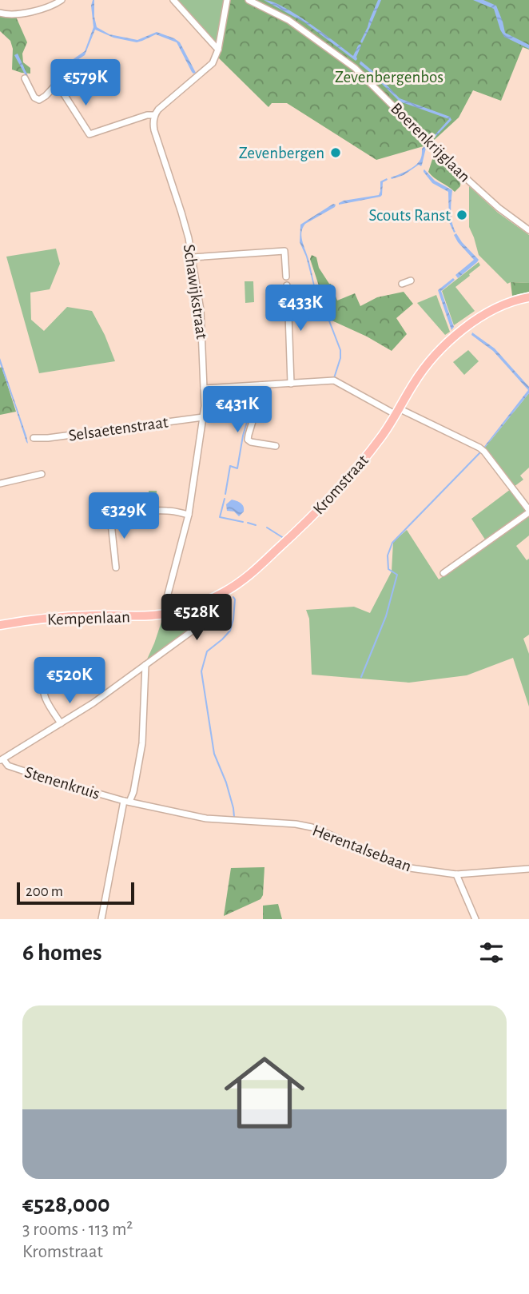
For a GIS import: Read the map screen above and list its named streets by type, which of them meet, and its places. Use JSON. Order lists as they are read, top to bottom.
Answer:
{
  "streets": {
    "main road": ["Kromstraat", "Kempenlaan"],
    "street": [
      "Boerenkrijglaan",
      "Schawijkstraat",
      "Selsaetenstraat",
      "Stenenkruis",
      "Herentalsebaan"
    ]
  },
  "crossings": [
    ["Schawijkstraat", "Selsaetenstraat"],
    ["Schawijkstraat", "Kempenlaan"],
    ["Kromstraat", "Kempenlaan"],
    ["Stenenkruis", "Herentalsebaan"]
  ],
  "parks": ["Zevenbergenbos"],
  "places": ["Zevenbergen", "Scouts Ranst"],
  "scale_bar": "200 m",
  "page": {
    "price": [
      "€579K",
      "€433K",
      "€431K",
      "€329K",
      "€528K",
      "€520K"
    ],
    "scale": "200 m",
    "heading": "6 homes",
    "list": [
      {
        "name": "€528,000",
        "note": "3 rooms · 113 m² · Kromstraat"
      }
    ]
  }
}
